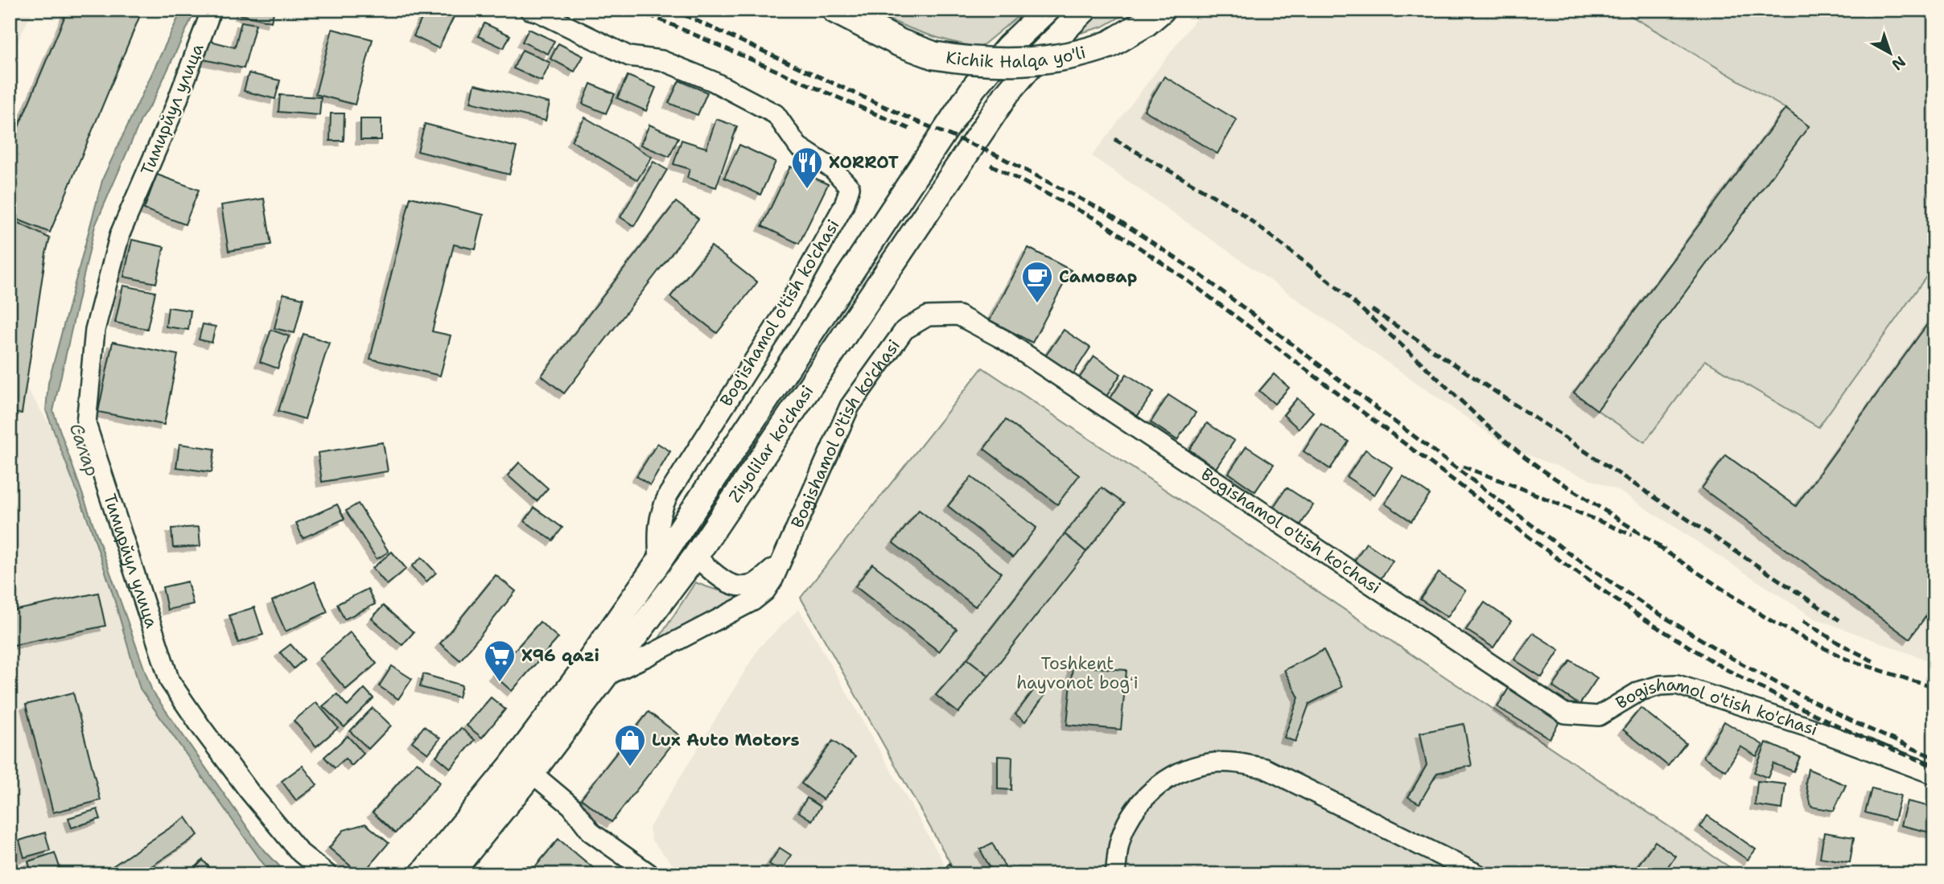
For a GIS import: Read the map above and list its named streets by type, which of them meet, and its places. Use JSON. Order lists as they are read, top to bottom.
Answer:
{
  "streets": {
    "highway": ["Kichik Halqa yo'li"],
    "main road": ["Ziyolilar ko'chasi"],
    "street": ["Тимирйул улица", "Bog'ishamol o'tish ko'chasi", "Bogishamol o'tish ko'chasi"]
  },
  "crossings": [
    ["Bog'ishamol o'tish ko'chasi", "Ziyolilar ko'chasi"],
    ["Bogishamol o'tish ko'chasi", "Ziyolilar ko'chasi"]
  ],
  "water": ["Салар"],
  "parks": ["Toshkent hayvonot bogʻi"],
  "places": {
    "restaurant": ["XORROT"],
    "cafe": ["Самовар"],
    "supermarket": ["X96 qazi"],
    "shop": ["Lux Auto Motors"]
  },
  "north": "bottom right"
}
